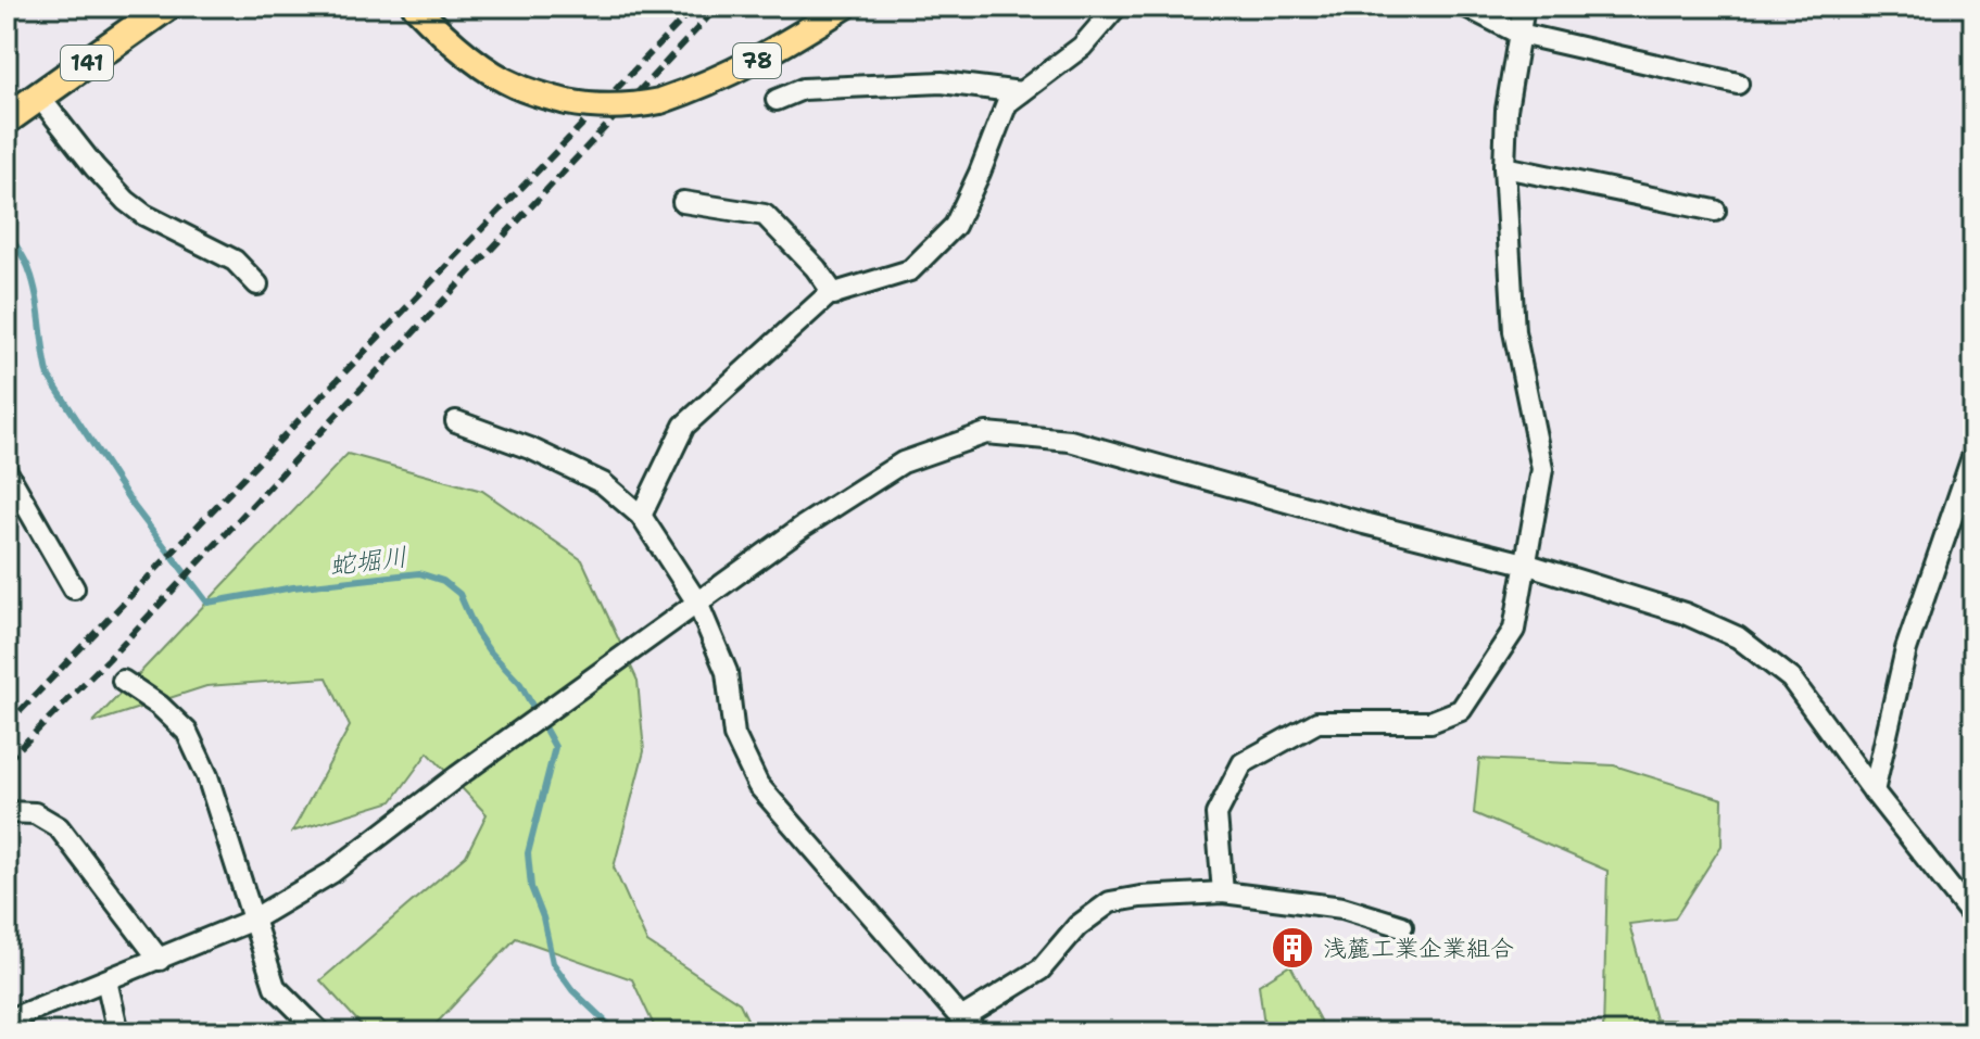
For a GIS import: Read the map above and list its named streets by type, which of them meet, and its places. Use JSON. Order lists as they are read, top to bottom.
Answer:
{
  "streets": {
    "highway": ["141"],
    "main road": ["78"]
  },
  "water": ["蛇堀川"],
  "places": {
    "building": ["浅麓工業企業組合"]
  }
}
